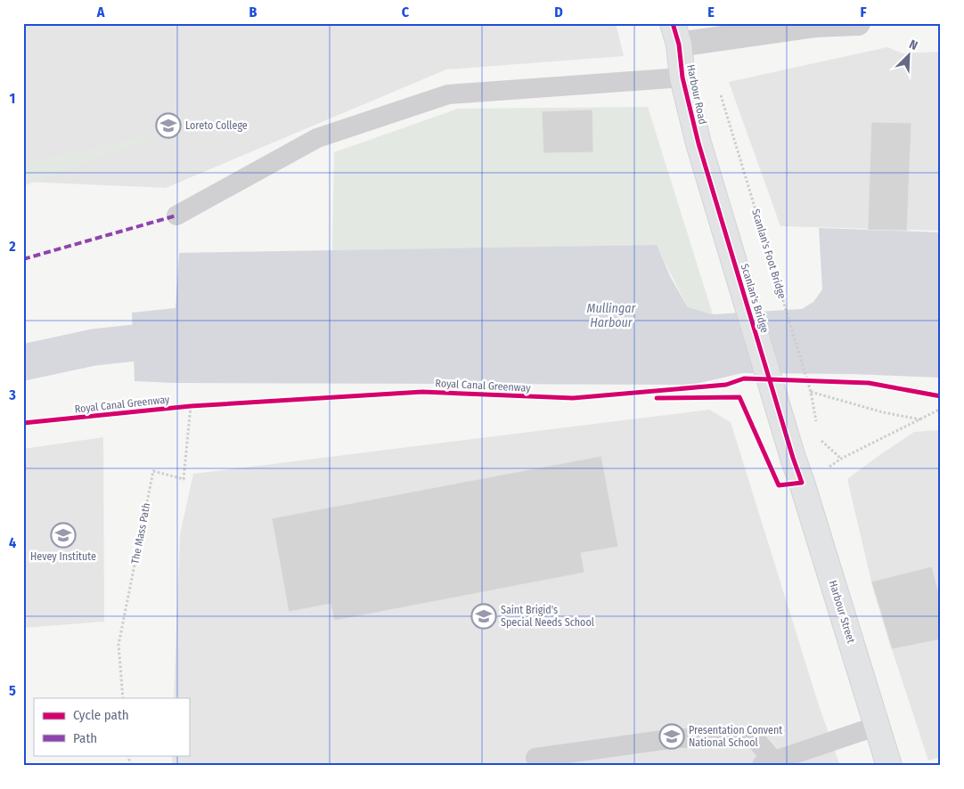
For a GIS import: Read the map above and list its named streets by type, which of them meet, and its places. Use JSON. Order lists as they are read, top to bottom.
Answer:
{
  "streets": {
    "street": ["Harbour Road", "Scanlan's Bridge", "Harbour Street"],
    "path": ["Scanlan's Foot Bridge", "The Mass Path"],
    "cycle path": ["Royal Canal Greenway"]
  },
  "crossings": [
    ["Harbour Road", "Scanlan's Bridge"],
    ["Scanlan's Bridge", "Harbour Street"],
    ["Royal Canal Greenway", "The Mass Path"]
  ],
  "water": ["Mullingar Harbour"],
  "places": {
    "school or university": [
      "Loreto College",
      "Hevey Institute",
      "Saint Brigid's Special Needs School",
      "Presentation Convent National School"
    ]
  },
  "legend": ["Cycle path", "Path"],
  "north": "top right",
  "grid": {
    "columns": [
      "A",
      "B",
      "C",
      "D",
      "E",
      "F"
    ],
    "rows": [
      "1",
      "2",
      "3",
      "4",
      "5"
    ]
  }
}
